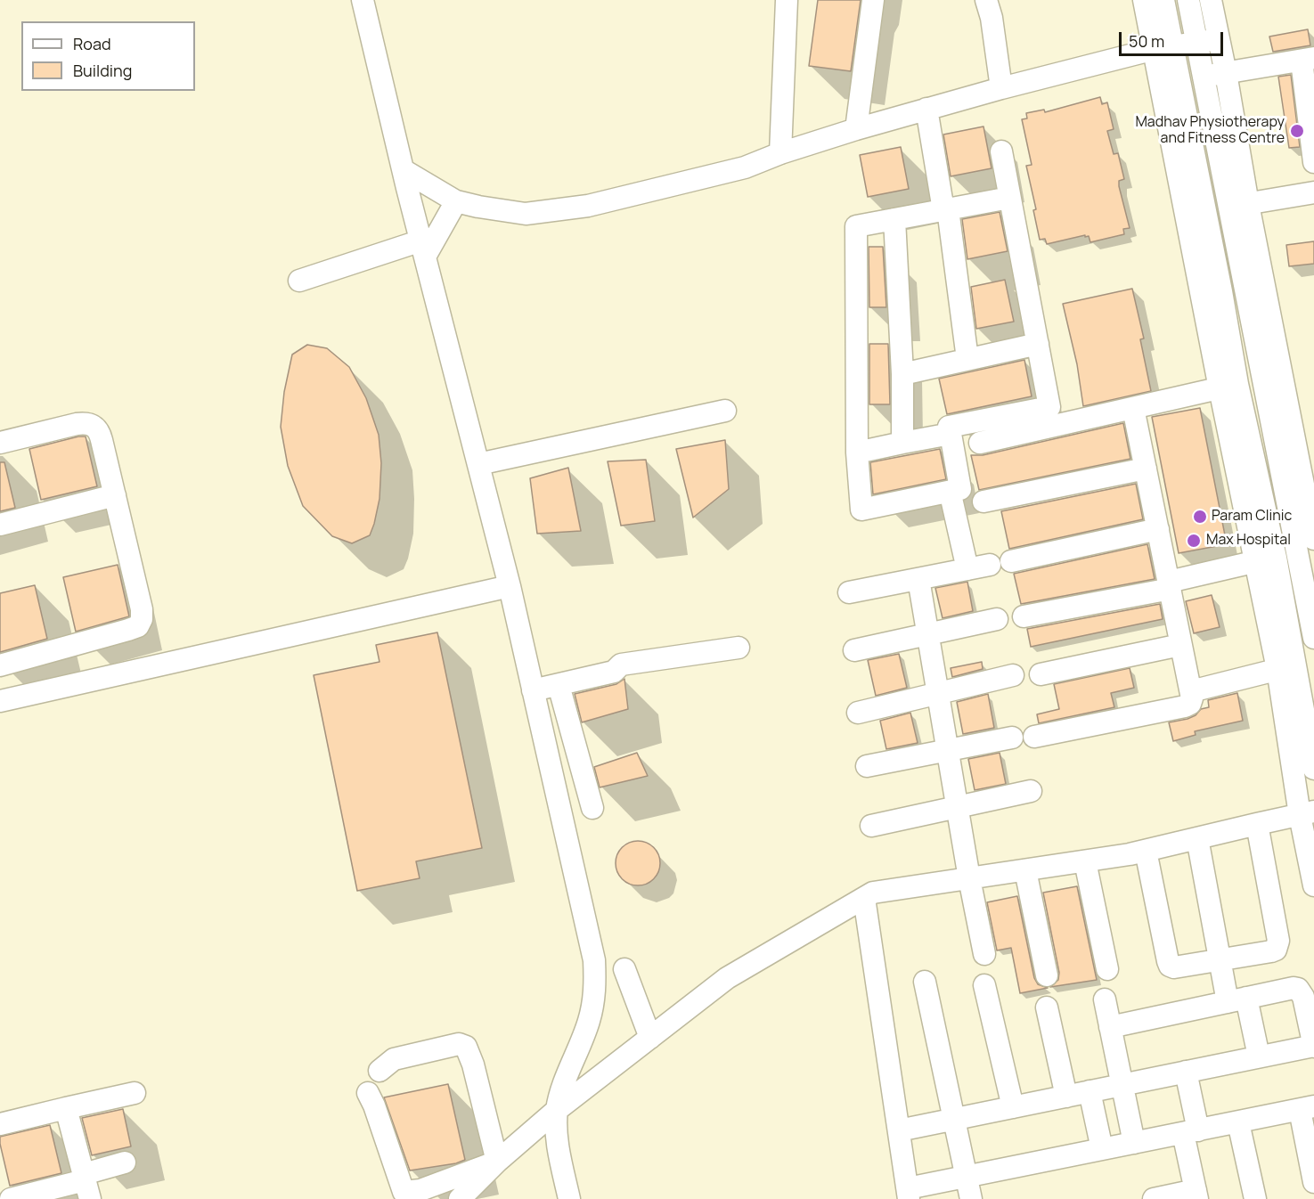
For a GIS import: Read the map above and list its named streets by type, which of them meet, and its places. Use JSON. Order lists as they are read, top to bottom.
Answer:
{
  "places": ["Madhav Physiotherapy and Fitness Centre", "Param Clinic", "Max Hospital"],
  "legend": ["Road", "Building"],
  "scale_bar": "50 m"
}
